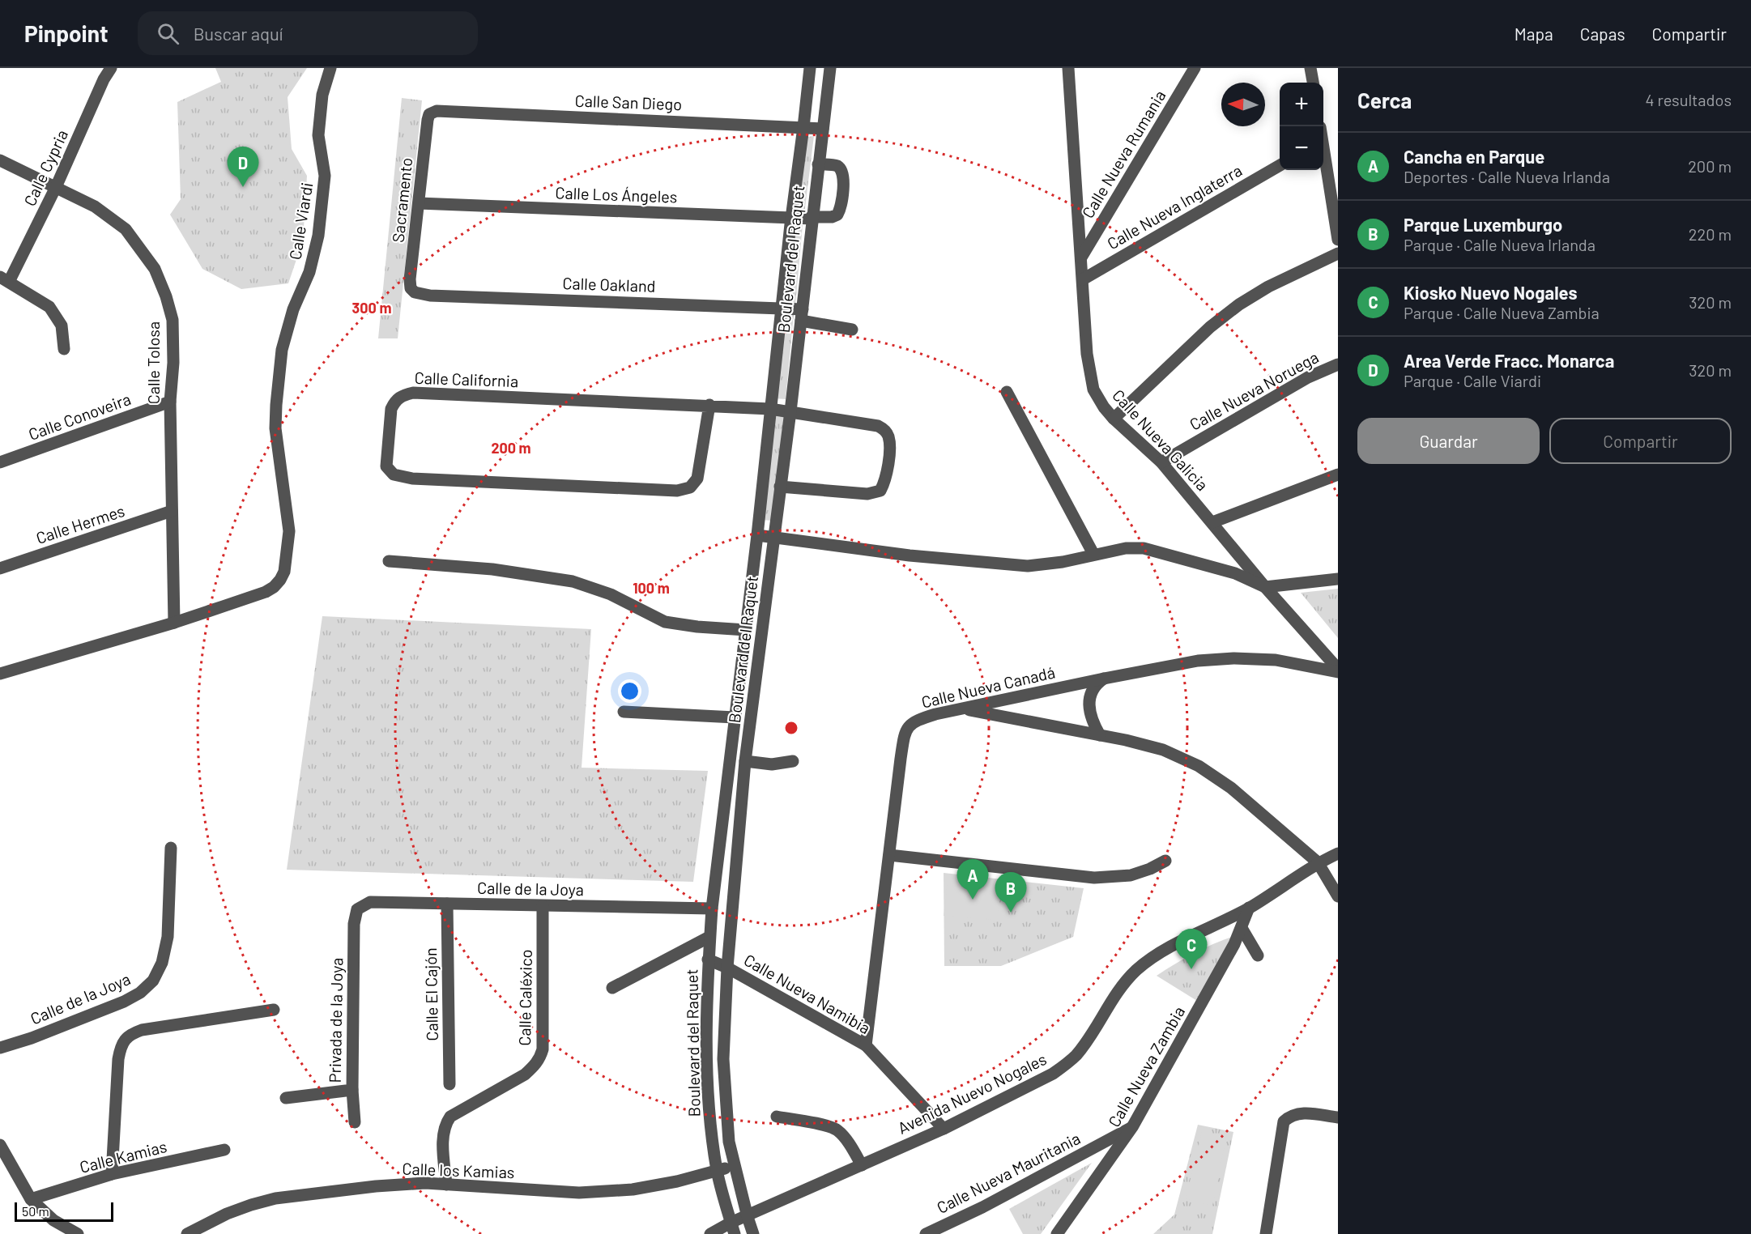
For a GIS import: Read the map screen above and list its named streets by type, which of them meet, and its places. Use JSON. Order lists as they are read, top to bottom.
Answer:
{
  "streets": {
    "street": [
      "Calle San Diego",
      "Calle Nueva Rumania",
      "Calle Cypria",
      "Calle Los Ángeles",
      "Sacramento",
      "Calle Nueva Inglaterra",
      "Calle Viardi",
      "Boulevard del Raquet",
      "Calle Oakland",
      "Calle Tolosa",
      "Calle California",
      "Calle Nueva Noruega",
      "Calle Conoveira",
      "Calle Nueva Galicia",
      "Calle Hermes",
      "Calle Nueva Canadá",
      "Calle de la Joya",
      "Calle Nueva Namibia",
      "Calle El Cajón",
      "Calle Caléxico",
      "Privada de la Joya",
      "Calle Nueva Zambia",
      "Avenida Nuevo Nogales",
      "Calle Kamias",
      "Calle los Kamias",
      "Calle Nueva Mauritania"
    ]
  },
  "crossings": [
    ["Calle San Diego", "Sacramento"],
    ["Calle San Diego", "Boulevard del Raquet"],
    ["Calle Nueva Rumania", "Calle Nueva Galicia"],
    ["Calle Cypria", "Calle Tolosa"],
    ["Calle Los Ángeles", "Sacramento"],
    ["Calle Los Ángeles", "Boulevard del Raquet"],
    ["Sacramento", "Calle Oakland"],
    ["Calle Nueva Inglaterra", "Calle Nueva Galicia"],
    ["Calle Viardi", "Calle Tolosa"],
    ["Boulevard del Raquet", "Calle Oakland"],
    ["Boulevard del Raquet", "Calle California"],
    ["Boulevard del Raquet", "Calle de la Joya"],
    ["Boulevard del Raquet", "Calle Nueva Namibia"],
    ["Boulevard del Raquet", "Avenida Nuevo Nogales"],
    ["Boulevard del Raquet", "Calle los Kamias"],
    ["Calle Tolosa", "Calle Conoveira"],
    ["Calle Tolosa", "Calle Hermes"],
    ["Calle Nueva Noruega", "Calle Nueva Galicia"],
    ["Calle Nueva Galicia", "Calle Nueva Canadá"],
    ["Calle Nueva Canadá", "Calle Nueva Namibia"],
    ["Calle de la Joya", "Calle El Cajón"],
    ["Calle de la Joya", "Calle Caléxico"],
    ["Calle de la Joya", "Privada de la Joya"],
    ["Calle Nueva Namibia", "Avenida Nuevo Nogales"],
    ["Calle Caléxico", "Calle los Kamias"],
    ["Calle Nueva Zambia", "Avenida Nuevo Nogales"],
    ["Calle Nueva Zambia", "Calle Nueva Mauritania"]
  ],
  "scale_bar": "50 m",
  "north": "left",
  "page": {
    "header": "Pinpoint",
    "search": "Buscar aquí",
    "nav": ["Mapa", "Capas", "Compartir"],
    "heading": ["Cerca", "4 resultados"],
    "map_buttons": ["+", "−"],
    "list": [
      {
        "mark": "A",
        "name": "Cancha en Parque",
        "note": "Deportes · Calle Nueva Irlanda",
        "value": "200 m"
      },
      {
        "mark": "B",
        "name": "Parque Luxemburgo",
        "note": "Parque · Calle Nueva Irlanda",
        "value": "220 m"
      },
      {
        "mark": "C",
        "name": "Kiosko Nuevo Nogales",
        "note": "Parque · Calle Nueva Zambia",
        "value": "320 m"
      },
      {
        "mark": "D",
        "name": "Area Verde Fracc. Monarca",
        "note": "Parque · Calle Viardi",
        "value": "320 m"
      }
    ],
    "pins": [
      "D",
      "A",
      "B",
      "C"
    ],
    "buttons": ["Guardar", "Compartir"],
    "scale": "50 m"
  },
  "rings": ["300 m", "200 m", "100 m"]
}
